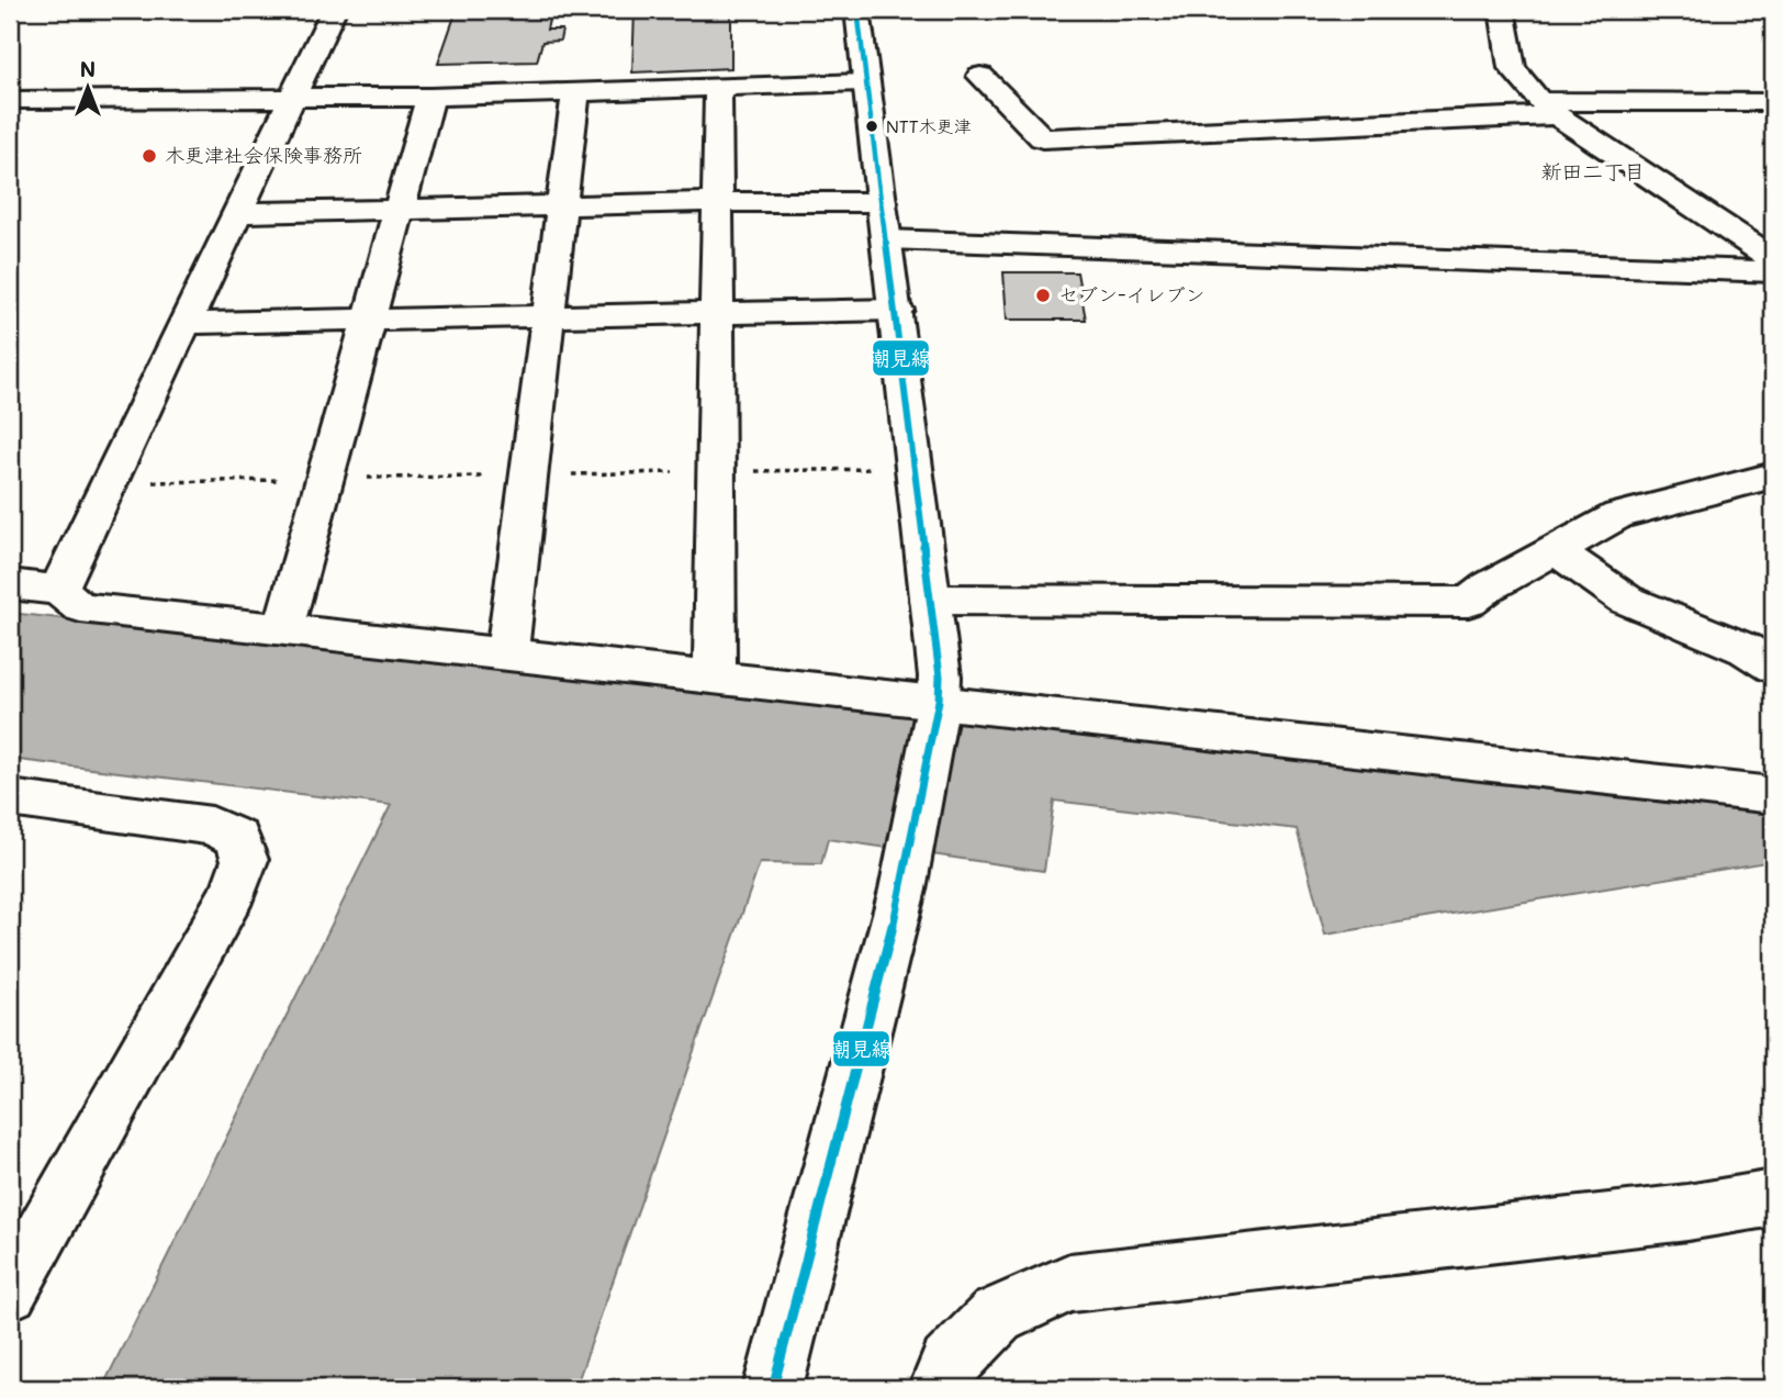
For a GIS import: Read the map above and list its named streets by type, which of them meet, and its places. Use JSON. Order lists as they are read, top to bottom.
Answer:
{
  "districts": ["新田二丁目"],
  "places": ["NTT木更津", "木更津社会保険事務所", "セブン-イレブン"],
  "lines": ["transit line 潮見線"],
  "north": "top"
}
